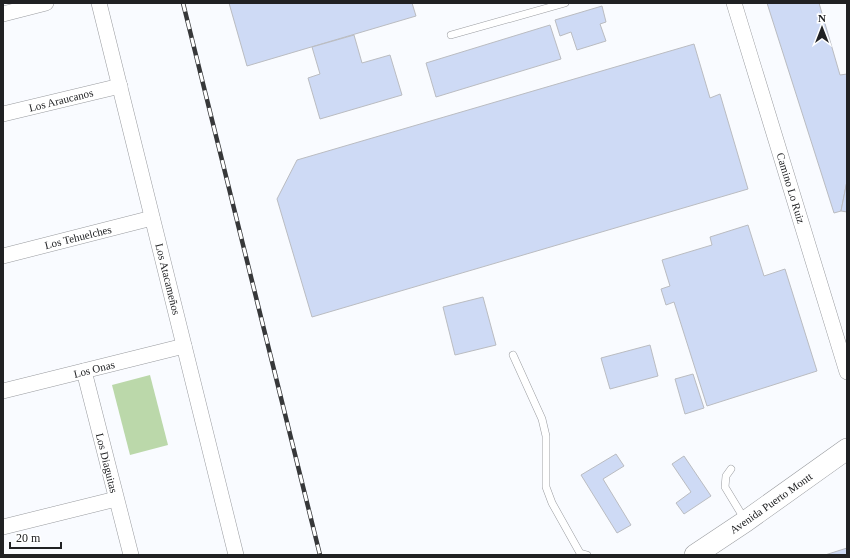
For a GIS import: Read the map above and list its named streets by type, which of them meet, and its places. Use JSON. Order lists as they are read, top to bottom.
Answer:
{
  "streets": {
    "street": [
      "Los Araucanos",
      "Camino Lo Ruiz",
      "Los Tehuelches",
      "Los Atacameños",
      "Los Onas",
      "Los Diaguitas",
      "Avenida Puerto Montt"
    ]
  },
  "crossings": [
    ["Los Araucanos", "Los Atacameños"],
    ["Los Tehuelches", "Los Atacameños"],
    ["Los Atacameños", "Los Onas"],
    ["Los Onas", "Los Diaguitas"]
  ],
  "scale_bar": "20 m",
  "north": "top"
}
